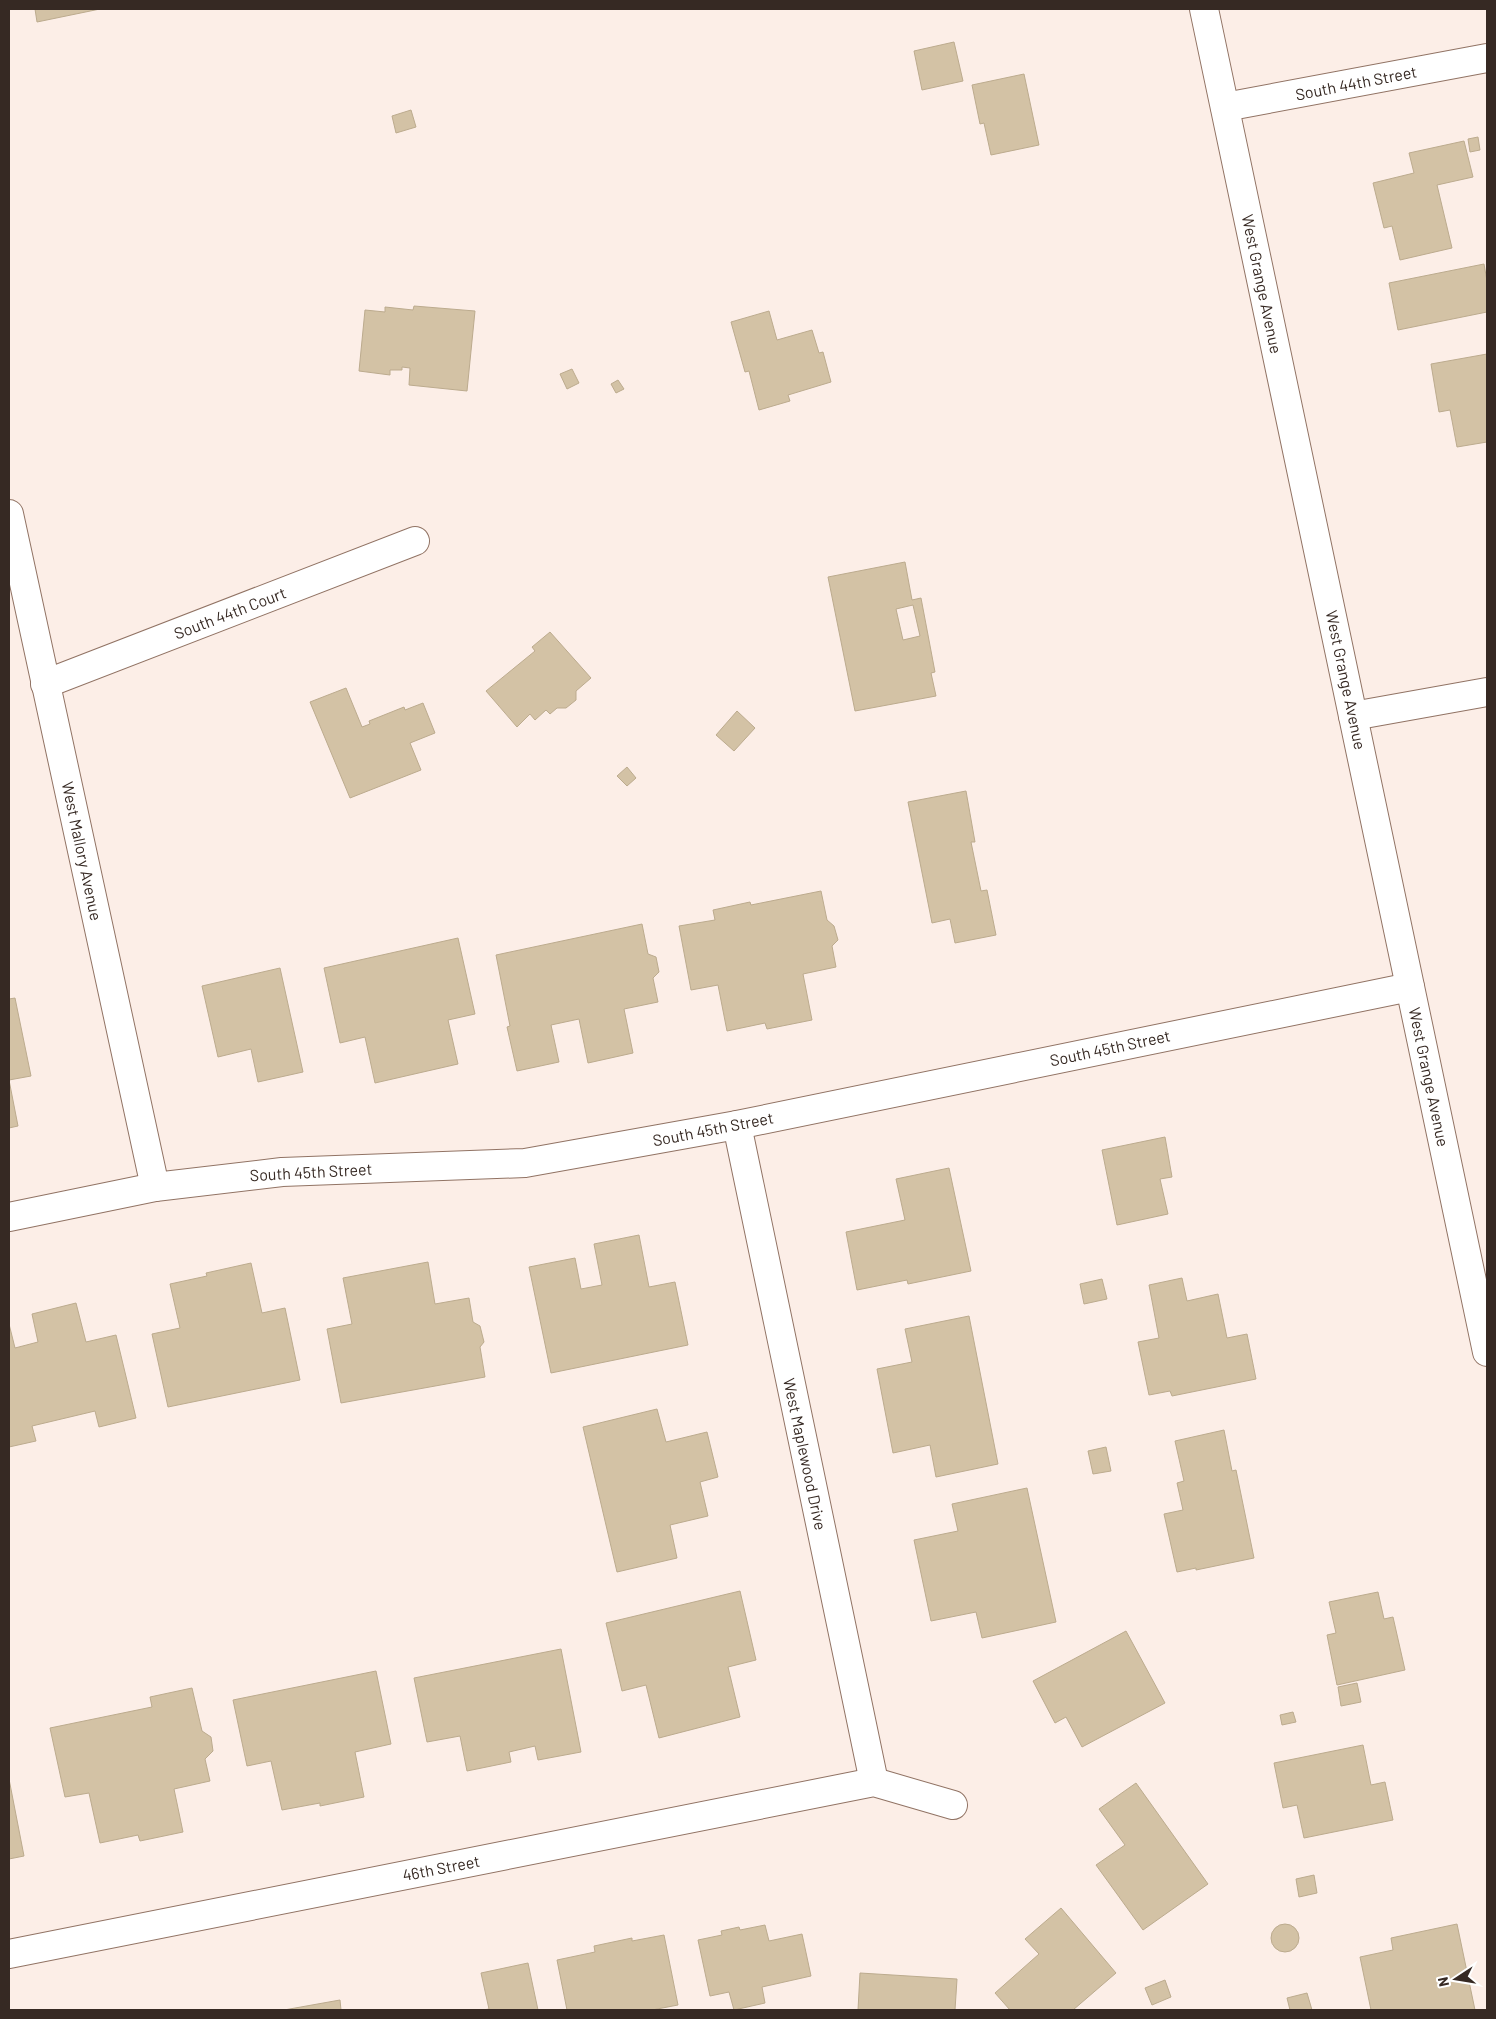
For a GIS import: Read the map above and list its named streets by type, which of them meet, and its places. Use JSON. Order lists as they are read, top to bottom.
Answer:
{
  "streets": {
    "street": [
      "South 44th Street",
      "West Grange Avenue",
      "South 44th Court",
      "West Mallory Avenue",
      "South 45th Street",
      "West Maplewood Drive",
      "46th Street"
    ]
  },
  "crossings": [
    ["South 44th Street", "West Grange Avenue"],
    ["West Grange Avenue", "South 45th Street"],
    ["South 44th Court", "West Mallory Avenue"],
    ["West Mallory Avenue", "South 45th Street"],
    ["South 45th Street", "West Maplewood Drive"],
    ["West Maplewood Drive", "46th Street"]
  ],
  "north": "left"
}
